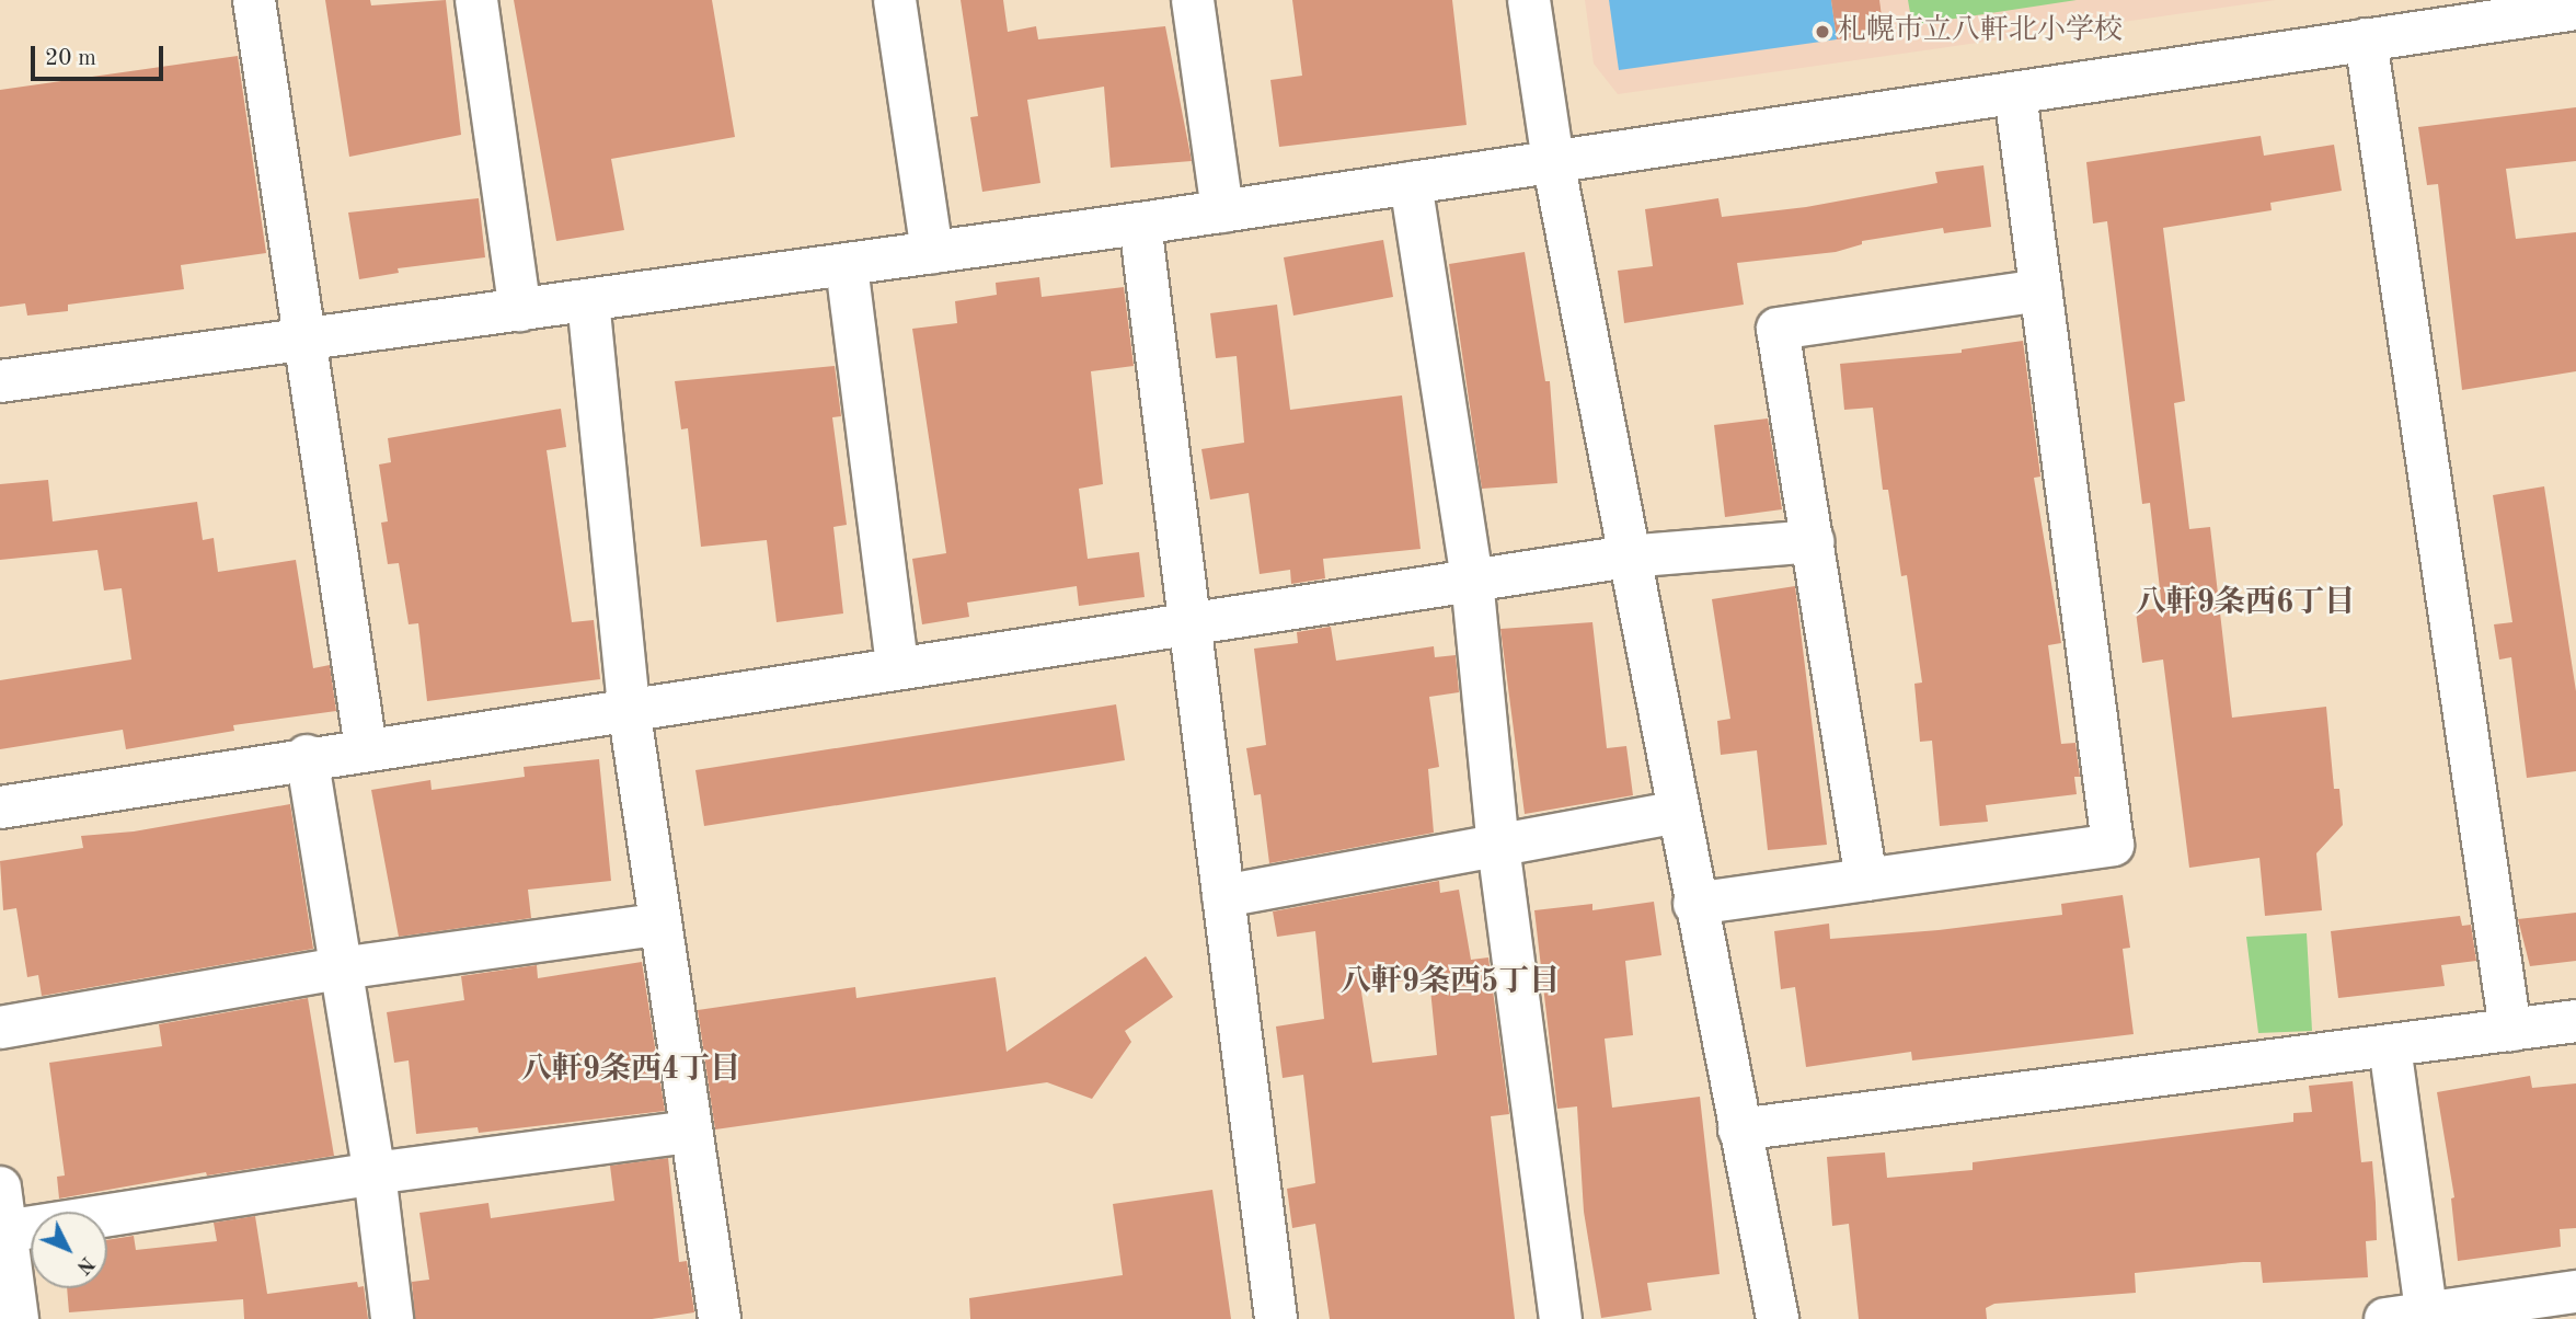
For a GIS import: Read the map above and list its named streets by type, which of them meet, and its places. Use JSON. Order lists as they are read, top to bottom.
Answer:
{
  "districts": ["八軒9条西6丁目", "八軒9条西5丁目", "八軒9条西4丁目"],
  "places": ["札幌市立八軒北小学校"],
  "scale_bar": "20 m",
  "north": "bottom right"
}
